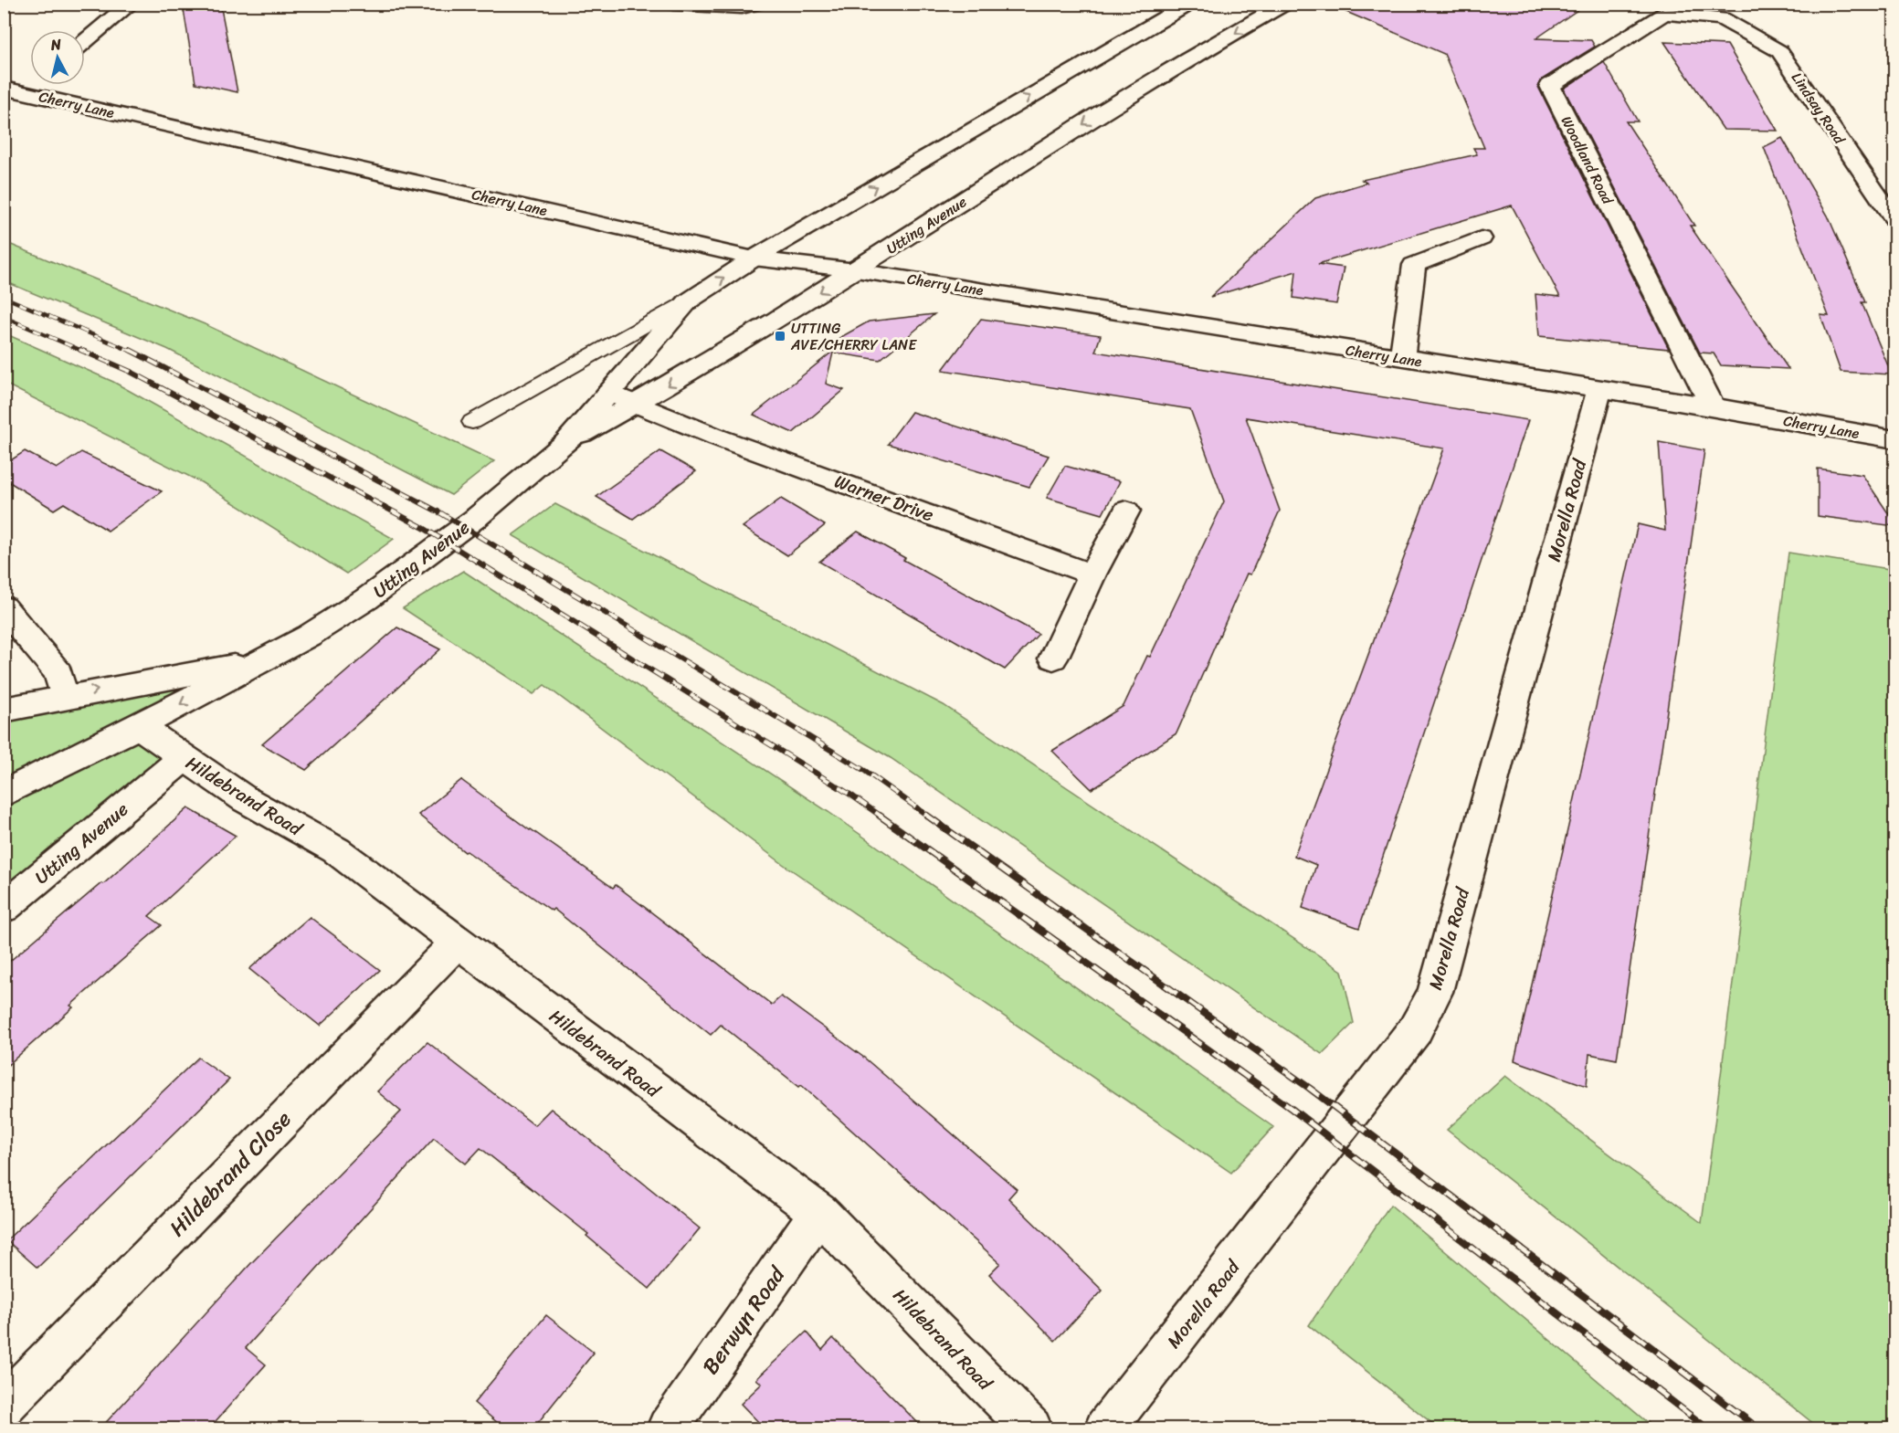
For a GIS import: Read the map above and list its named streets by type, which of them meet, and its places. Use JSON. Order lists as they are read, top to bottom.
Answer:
{
  "streets": {
    "street": [
      "Cherry Lane",
      "Lindsay Road",
      "Woodland Road",
      "Utting Avenue",
      "Warner Drive",
      "Morella Road",
      "Hildebrand Road",
      "Hildebrand Close",
      "Berwyn Road"
    ]
  },
  "crossings": [
    ["Cherry Lane", "Woodland Road"],
    ["Cherry Lane", "Utting Avenue"],
    ["Cherry Lane", "Morella Road"],
    ["Lindsay Road", "Woodland Road"],
    ["Utting Avenue", "Warner Drive"],
    ["Utting Avenue", "Hildebrand Road"],
    ["Hildebrand Road", "Hildebrand Close"],
    ["Hildebrand Road", "Berwyn Road"]
  ],
  "places": {
    "transit": ["UTTING AVE/CHERRY LANE"]
  },
  "north": "top"
}
